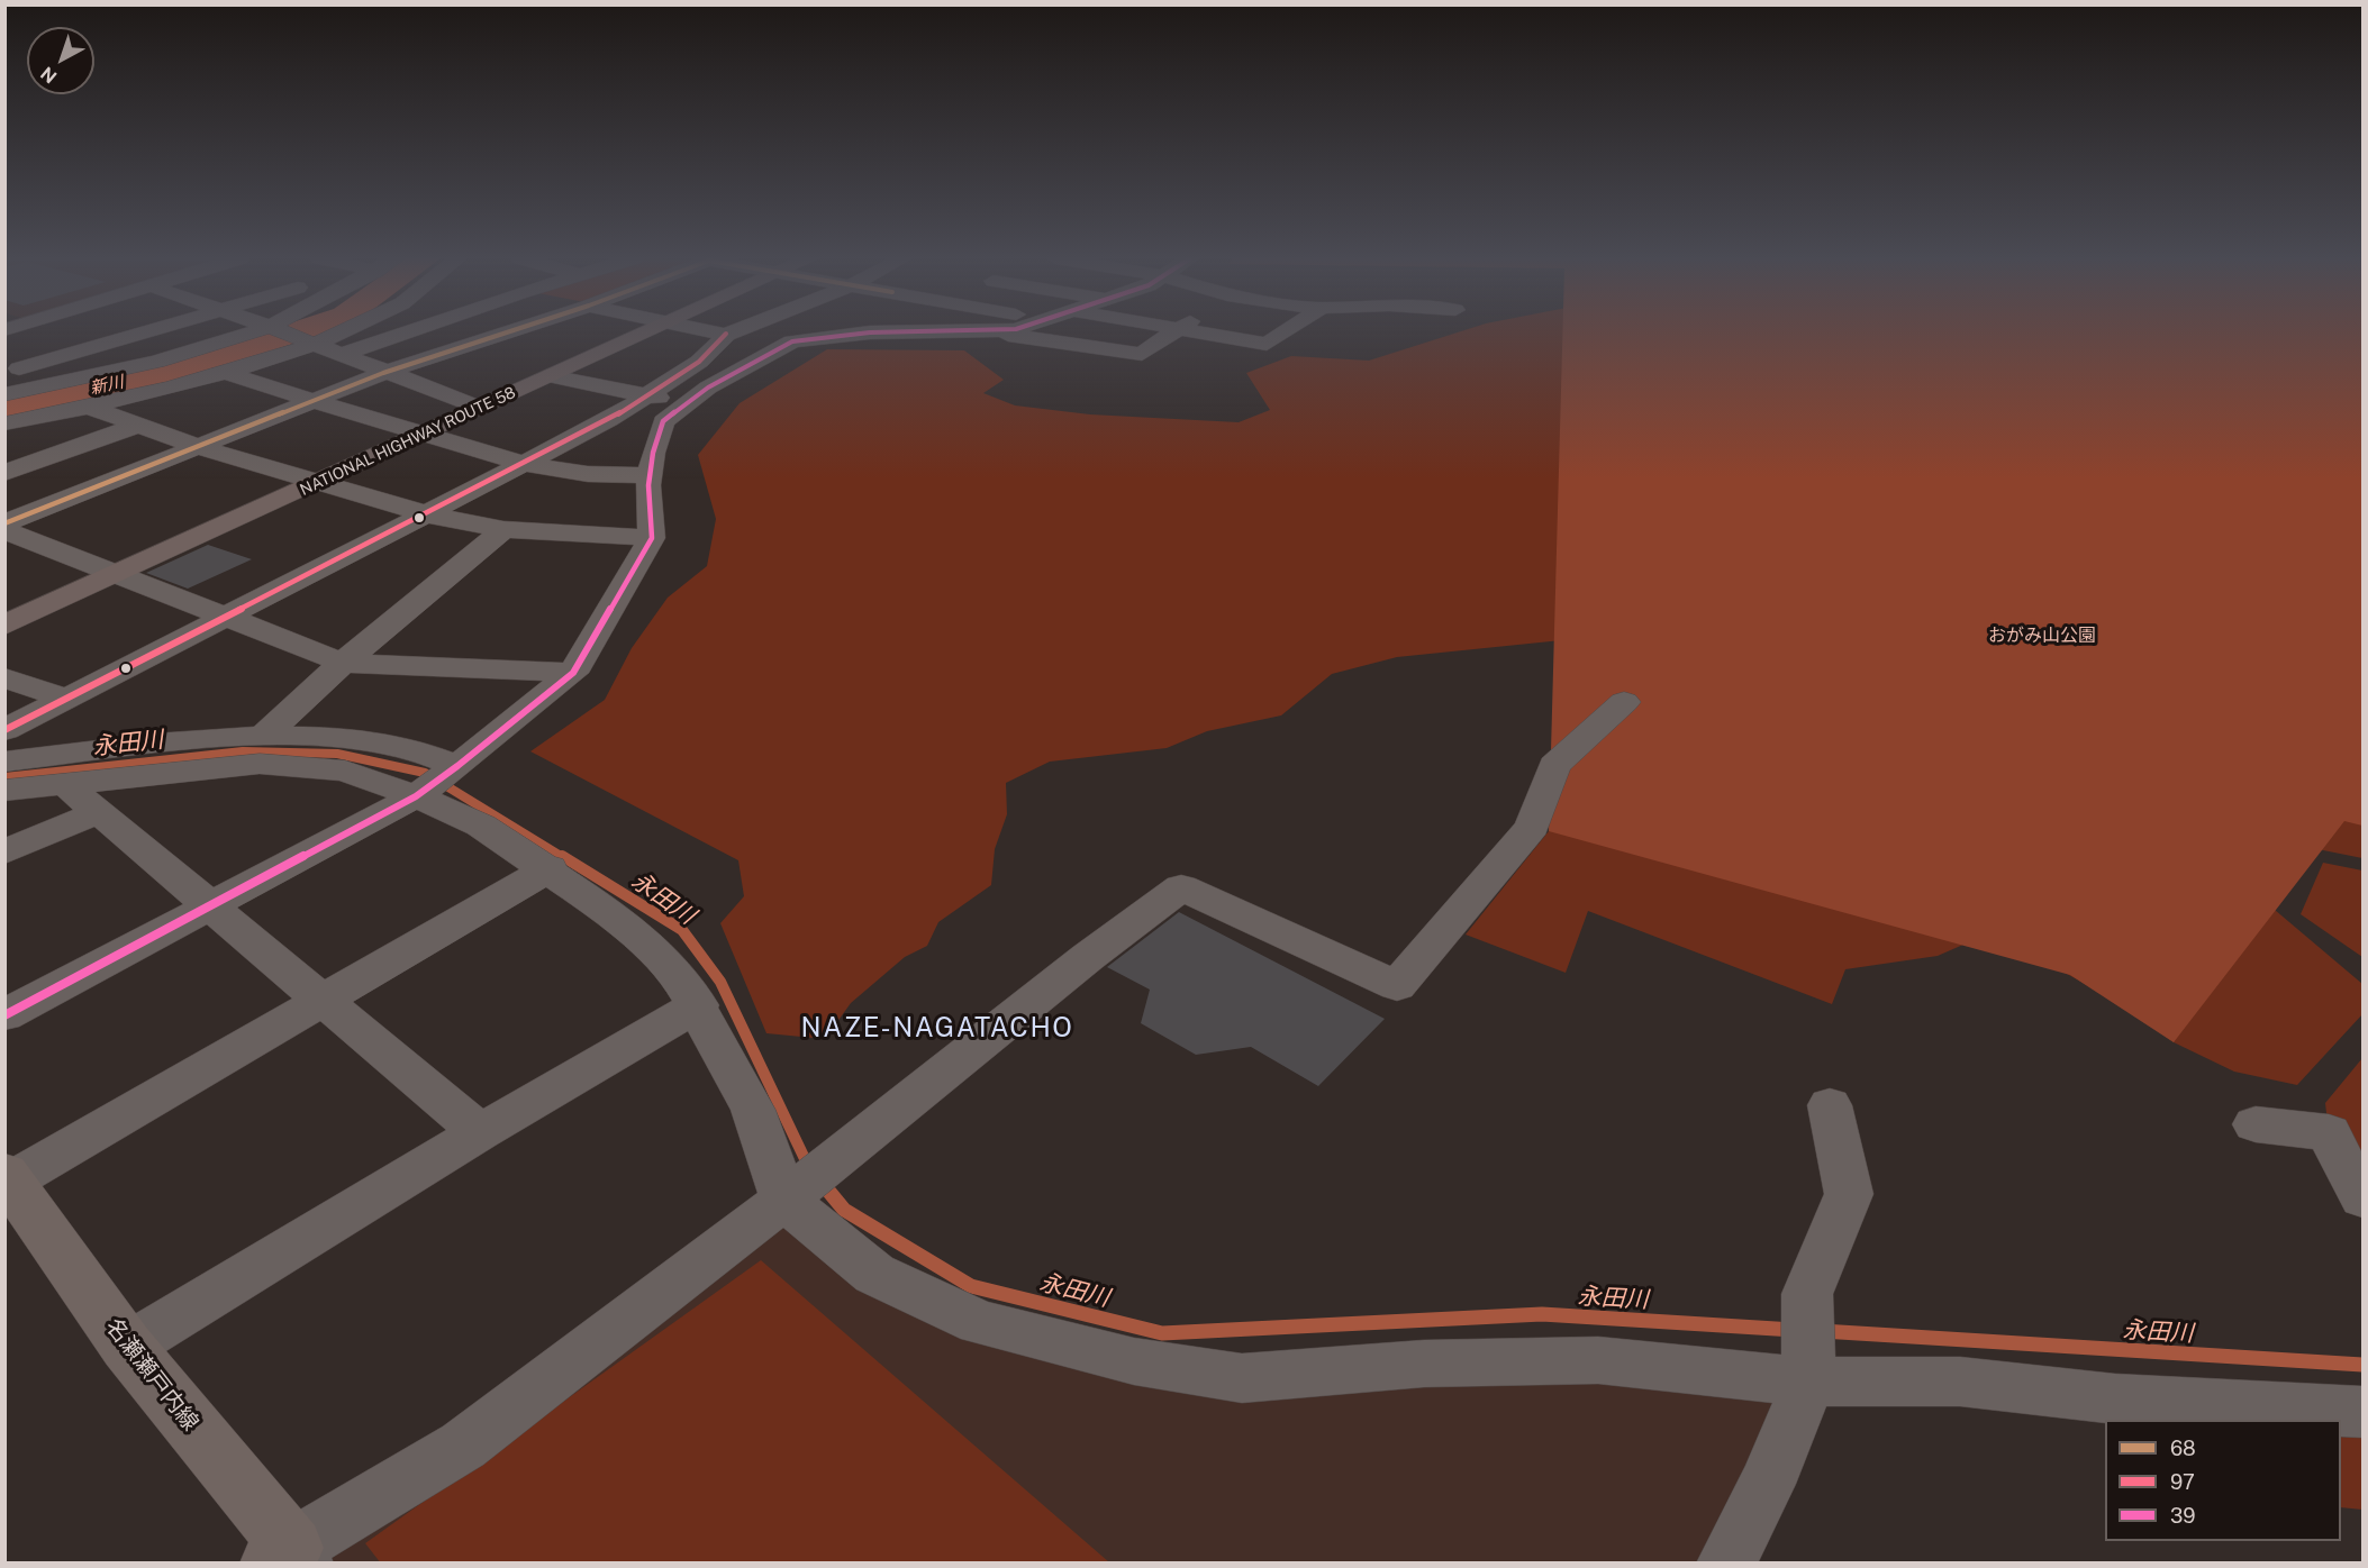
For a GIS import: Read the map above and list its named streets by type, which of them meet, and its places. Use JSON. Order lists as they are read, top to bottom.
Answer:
{
  "streets": {
    "highway": ["NATIONAL HIGHWAY ROUTE 58"],
    "main road": ["名瀬瀬戸内線"]
  },
  "districts": ["NAZE-NAGATACHO"],
  "water": ["新川", "永田川"],
  "parks": ["おがみ山公園"],
  "lines": ["transit line 68", "transit line 39", "transit line 97"],
  "legend": ["68", "97", "39"],
  "north": "bottom left"
}
